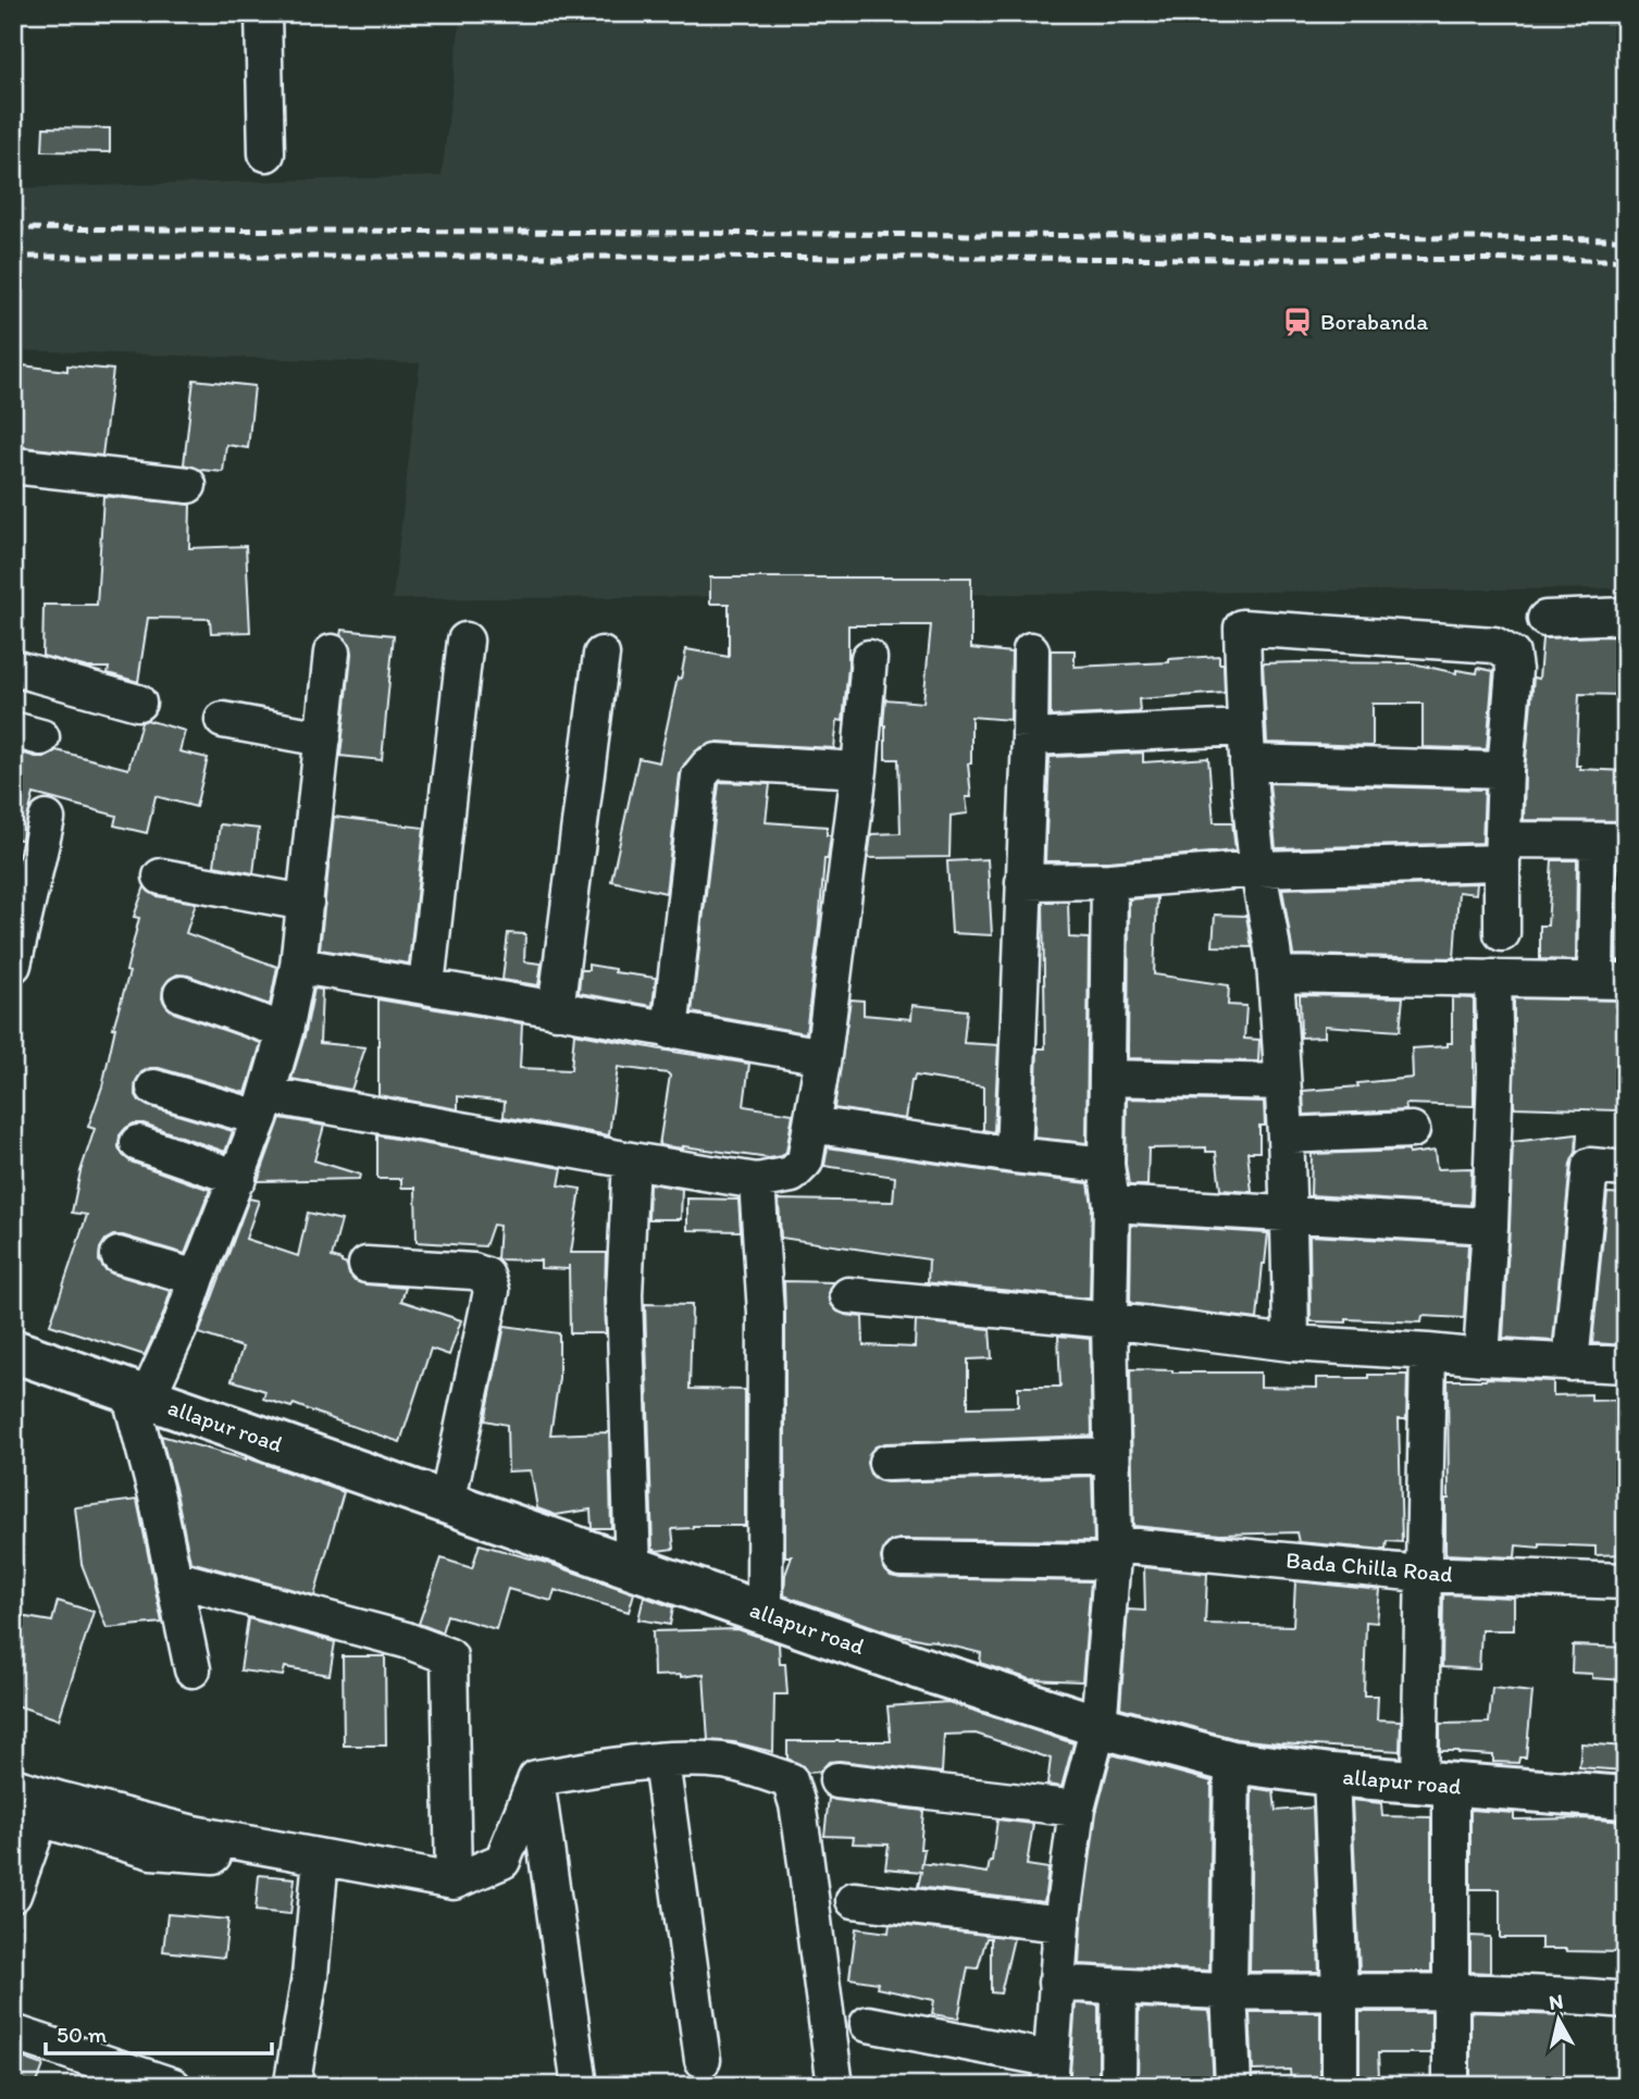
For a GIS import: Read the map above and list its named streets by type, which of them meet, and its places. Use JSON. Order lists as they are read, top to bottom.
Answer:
{
  "streets": {
    "main road": ["allapur road"],
    "street": ["Bada Chilla Road"]
  },
  "places": {
    "station": ["Borabanda"]
  },
  "scale_bar": "50 m",
  "north": "top"
}
